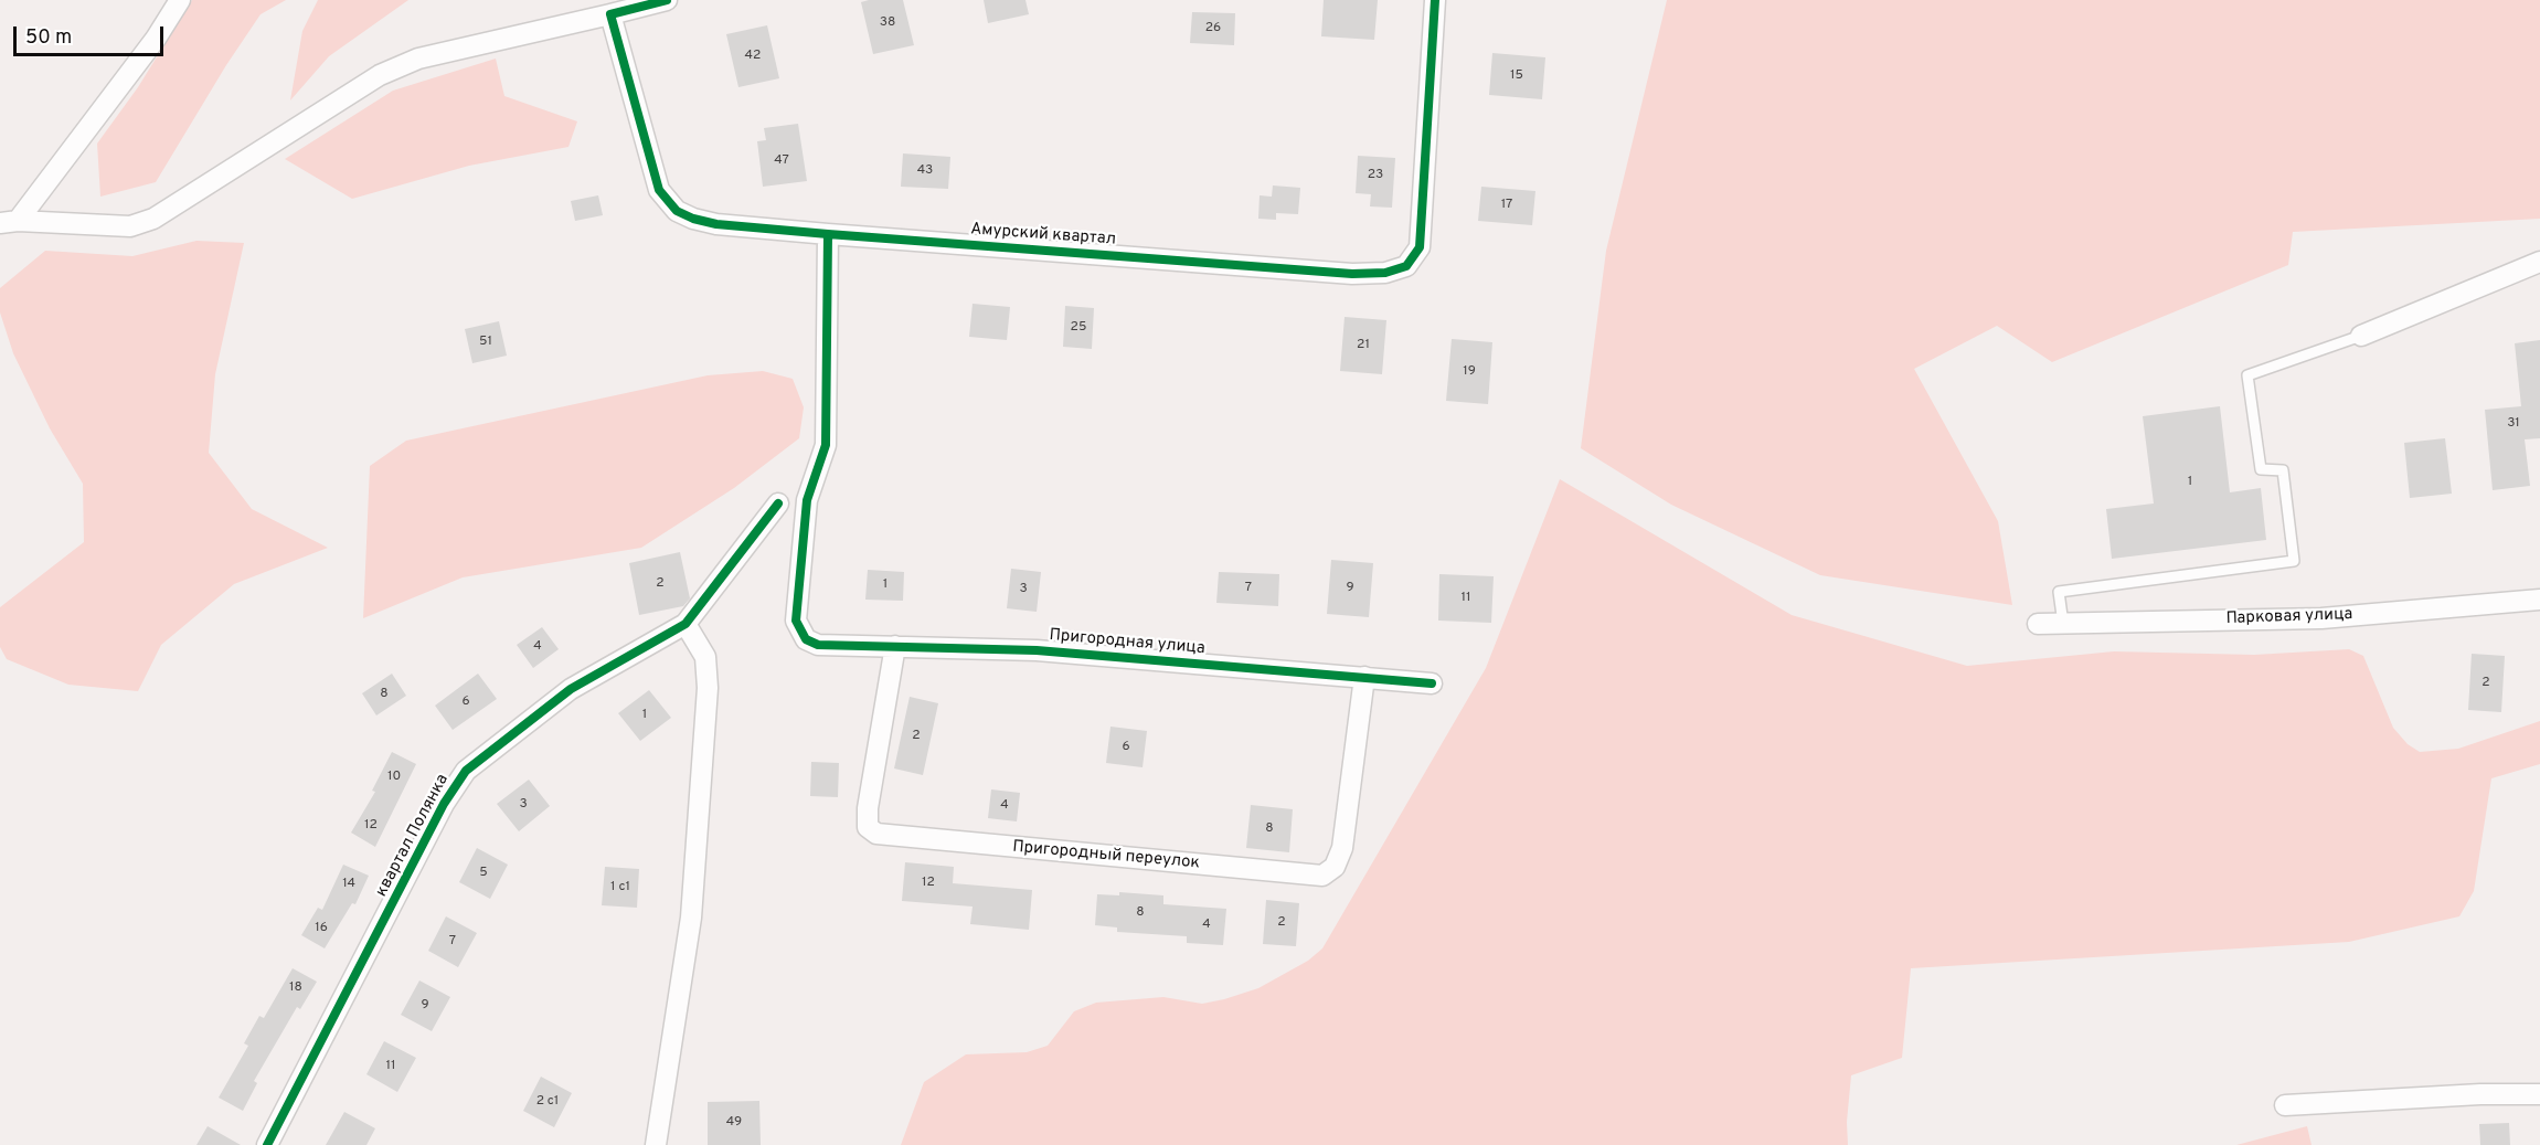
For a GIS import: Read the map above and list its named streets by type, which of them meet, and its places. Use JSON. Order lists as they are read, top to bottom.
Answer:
{
  "streets": {
    "street": [
      "Амурский квартал",
      "Парковая улица",
      "Пригородная улица",
      "квартал Полянка",
      "Пригородный переулок"
    ]
  },
  "crossings": [
    ["Амурский квартал", "Пригородная улица"],
    ["Пригородная улица", "Пригородный переулок"]
  ],
  "house_numbers": [
    "38",
    "26",
    "42",
    "15",
    "47",
    "43",
    "23",
    "17",
    "25",
    "51",
    "21",
    "19",
    "31",
    "1",
    "2",
    "1",
    "7",
    "9",
    "3",
    "11",
    "4",
    "2",
    "8",
    "6",
    "1",
    "2",
    "6",
    "10",
    "3",
    "4",
    "12",
    "8",
    "5",
    "12",
    "14",
    "1 с1",
    "8",
    "2",
    "4",
    "16",
    "7",
    "18",
    "9",
    "11",
    "2 с1",
    "49"
  ],
  "scale_bar": "50 m"
}
